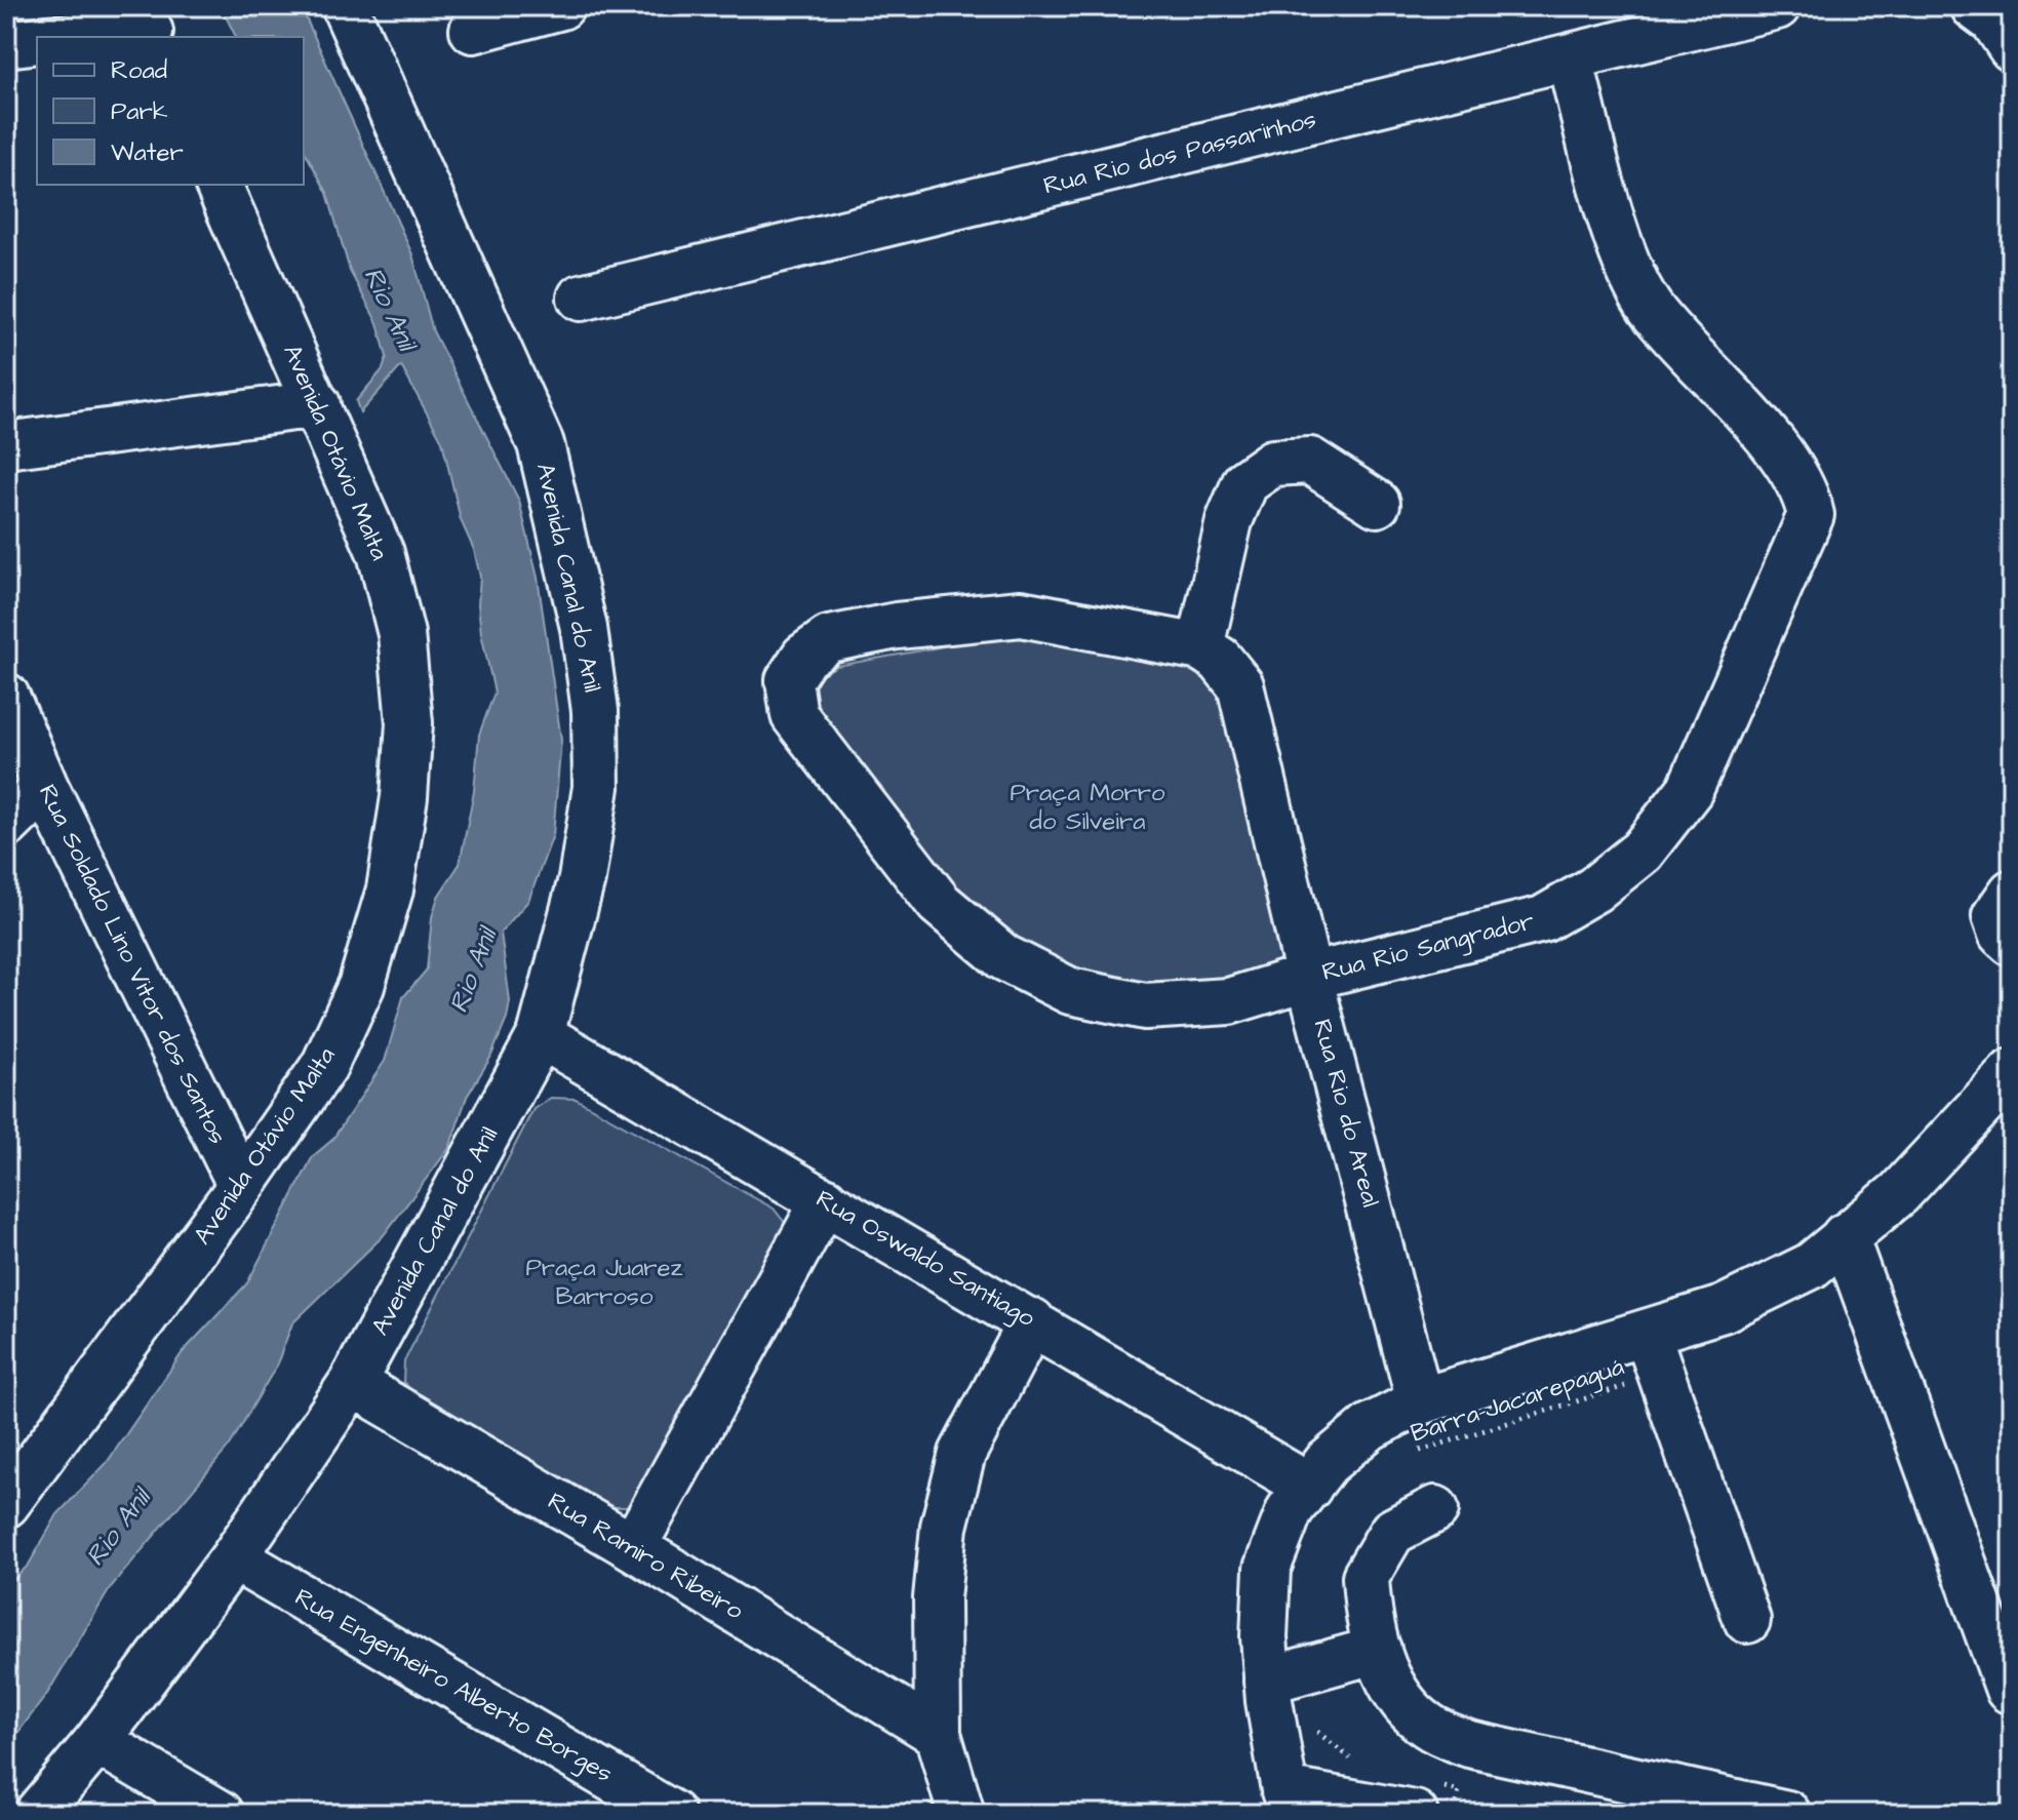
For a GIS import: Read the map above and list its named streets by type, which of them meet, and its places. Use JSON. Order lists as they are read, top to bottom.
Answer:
{
  "streets": {
    "street": [
      "Rua Rio dos Passarinhos",
      "Avenida Otávio Malta",
      "Avenida Canal do Anil",
      "Rua Rio Sangrador",
      "Rua Soldado Lino Vitor dos Santos",
      "Rua Rio do Areal",
      "Rua Oswaldo Santiago",
      "Rua Ramiro Ribeiro",
      "Rua Engenheiro Alberto Borges"
    ],
    "path": ["Barra-Jacarepaguá"]
  },
  "crossings": [
    ["Rua Rio dos Passarinhos", "Rua Rio Sangrador"],
    ["Avenida Otávio Malta", "Rua Soldado Lino Vitor dos Santos"],
    ["Avenida Canal do Anil", "Rua Oswaldo Santiago"],
    ["Avenida Canal do Anil", "Rua Ramiro Ribeiro"],
    ["Avenida Canal do Anil", "Rua Engenheiro Alberto Borges"],
    ["Rua Rio Sangrador", "Rua Rio do Areal"]
  ],
  "water": ["Rio Anil"],
  "parks": ["Praça Morro do Silveira", "Praça Juarez Barroso"],
  "legend": ["Road", "Park", "Water"]
}
